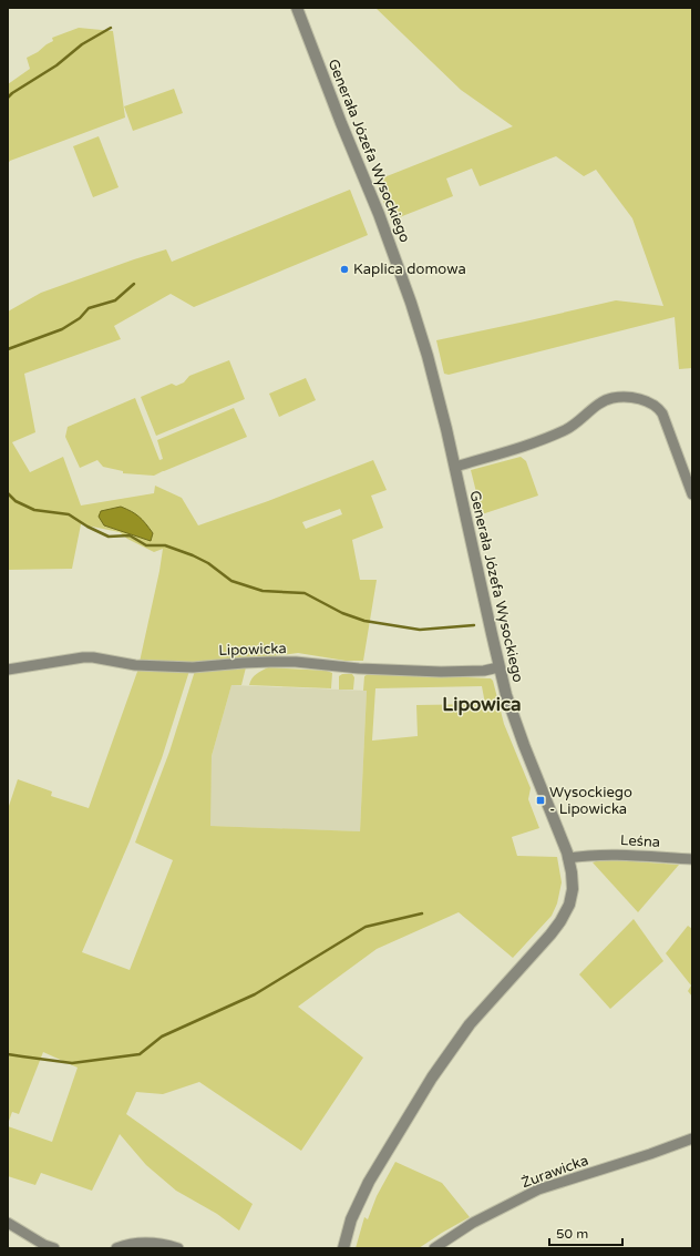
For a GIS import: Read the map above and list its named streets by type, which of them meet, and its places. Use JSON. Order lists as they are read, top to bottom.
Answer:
{
  "streets": {
    "street": [
      "Generała Józefa Wysockiego",
      "Lipowicka",
      "Leśna",
      "Żurawicka"
    ]
  },
  "crossings": [
    ["Generała Józefa Wysockiego", "Lipowicka"],
    ["Generała Józefa Wysockiego", "Leśna"]
  ],
  "districts": ["Lipowica"],
  "places": {
    "other": ["Kaplica domowa"],
    "transit": ["Wysockiego - Lipowicka"]
  },
  "scale_bar": "50 m"
}
